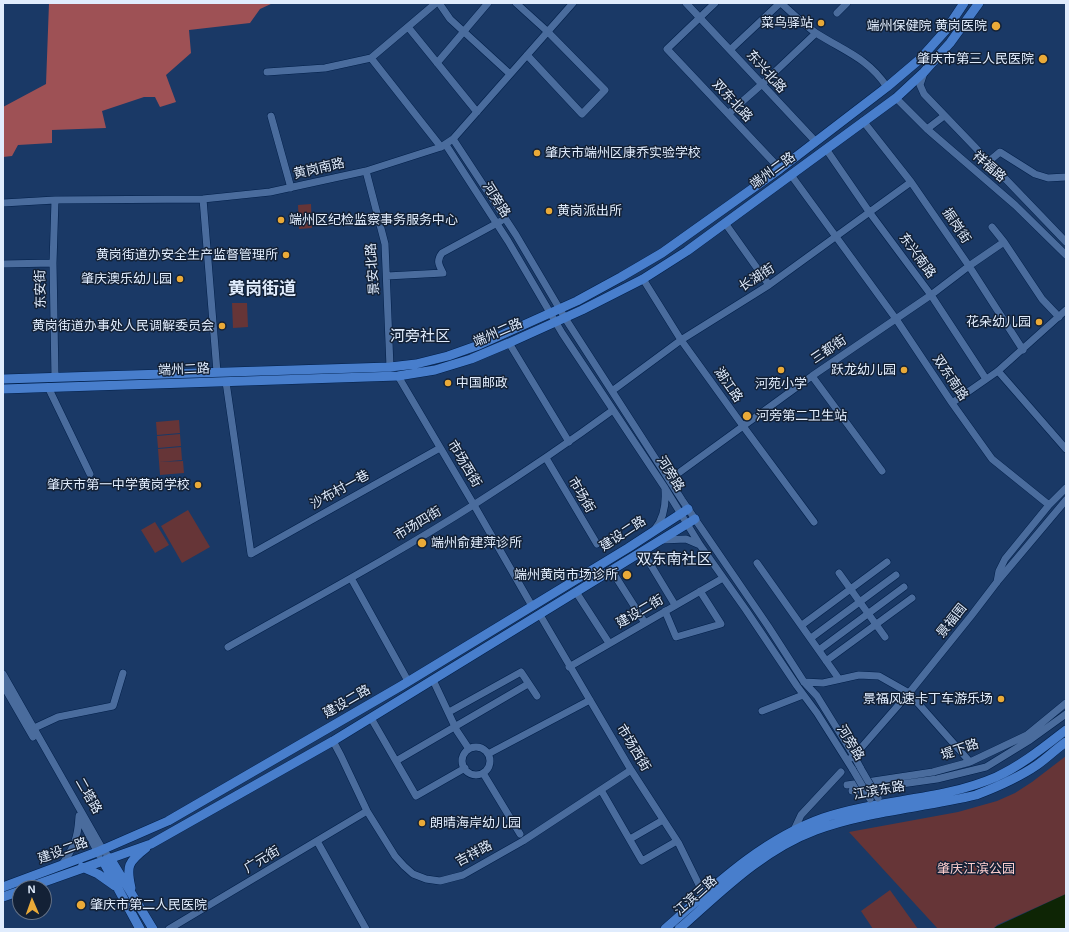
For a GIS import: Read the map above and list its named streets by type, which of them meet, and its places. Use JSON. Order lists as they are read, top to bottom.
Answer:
{
  "streets": {
    "main road": [
      "端州二路",
      "建设二路",
      "江滨东路",
      "江滨三路"
    ],
    "street": [
      "东兴北路",
      "双东北路",
      "祥福路",
      "黄岗南路",
      "河旁路",
      "振岗街",
      "东兴南路",
      "景安北路",
      "长湖街",
      "东安街",
      "三都街",
      "双东南路",
      "湖江路",
      "市场西街",
      "沙布村一巷",
      "市场街",
      "市场四街",
      "建设二街",
      "景福围",
      "堤下路",
      "二塔路",
      "吉祥路",
      "广元街"
    ]
  },
  "crossings": [
    ["东兴北路", "双东北路"],
    ["东兴北路", "端州二路"],
    ["双东北路", "端州二路"],
    ["祥福路", "端州二路"],
    ["黄岗南路", "河旁路"],
    ["黄岗南路", "景安北路"],
    ["黄岗南路", "东安街"],
    ["端州二路", "河旁路"],
    ["端州二路", "振岗街"],
    ["端州二路", "东兴南路"],
    ["端州二路", "景安北路"],
    ["端州二路", "东安街"],
    ["端州二路", "双东南路"],
    ["端州二路", "湖江路"],
    ["端州二路", "市场西街"],
    ["端州二路", "沙布村一巷"],
    ["河旁路", "长湖街"],
    ["河旁路", "三都街"],
    ["河旁路", "市场四街"],
    ["河旁路", "建设二路"],
    ["河旁路", "建设二街"],
    ["河旁路", "景福围"],
    ["河旁路", "江滨东路"],
    ["振岗街", "长湖街"],
    ["振岗街", "三都街"],
    ["东兴南路", "长湖街"],
    ["东兴南路", "三都街"],
    ["长湖街", "双东南路"],
    ["长湖街", "湖江路"],
    ["三都街", "双东南路"],
    ["三都街", "湖江路"],
    ["市场西街", "沙布村一巷"],
    ["市场西街", "市场四街"],
    ["市场西街", "建设二路"],
    ["市场西街", "建设二街"],
    ["市场西街", "江滨东路"],
    ["市场西街", "吉祥路"],
    ["市场西街", "江滨三路"],
    ["市场街", "市场四街"],
    ["建设二路", "二塔路"],
    ["建设二路", "吉祥路"],
    ["江滨东路", "江滨三路"],
    ["吉祥路", "广元街"]
  ],
  "districts": ["黄岗街道", "河旁社区", "双东南社区"],
  "parks": ["肇庆江滨公园"],
  "places": [
    "菜鸟驿站",
    "端州保健院 黄岗医院",
    "肇庆市第三人民医院",
    "肇庆市端州区康乔实验学校",
    "黄岗派出所",
    "端州区纪检监察事务服务中心",
    "黄岗街道办安全生产监督管理所",
    "肇庆澳乐幼儿园",
    "花朵幼儿园",
    "黄岗街道办事处人民调解委员会",
    "河苑小学",
    "跃龙幼儿园",
    "中国邮政",
    "河旁第二卫生站",
    "肇庆市第一中学黄岗学校",
    "端州俞建萍诊所",
    "端州黄岗市场诊所",
    "景福风速卡丁车游乐场",
    "朗晴海岸幼儿园",
    "肇庆市第二人民医院"
  ],
  "north": "top"
}
